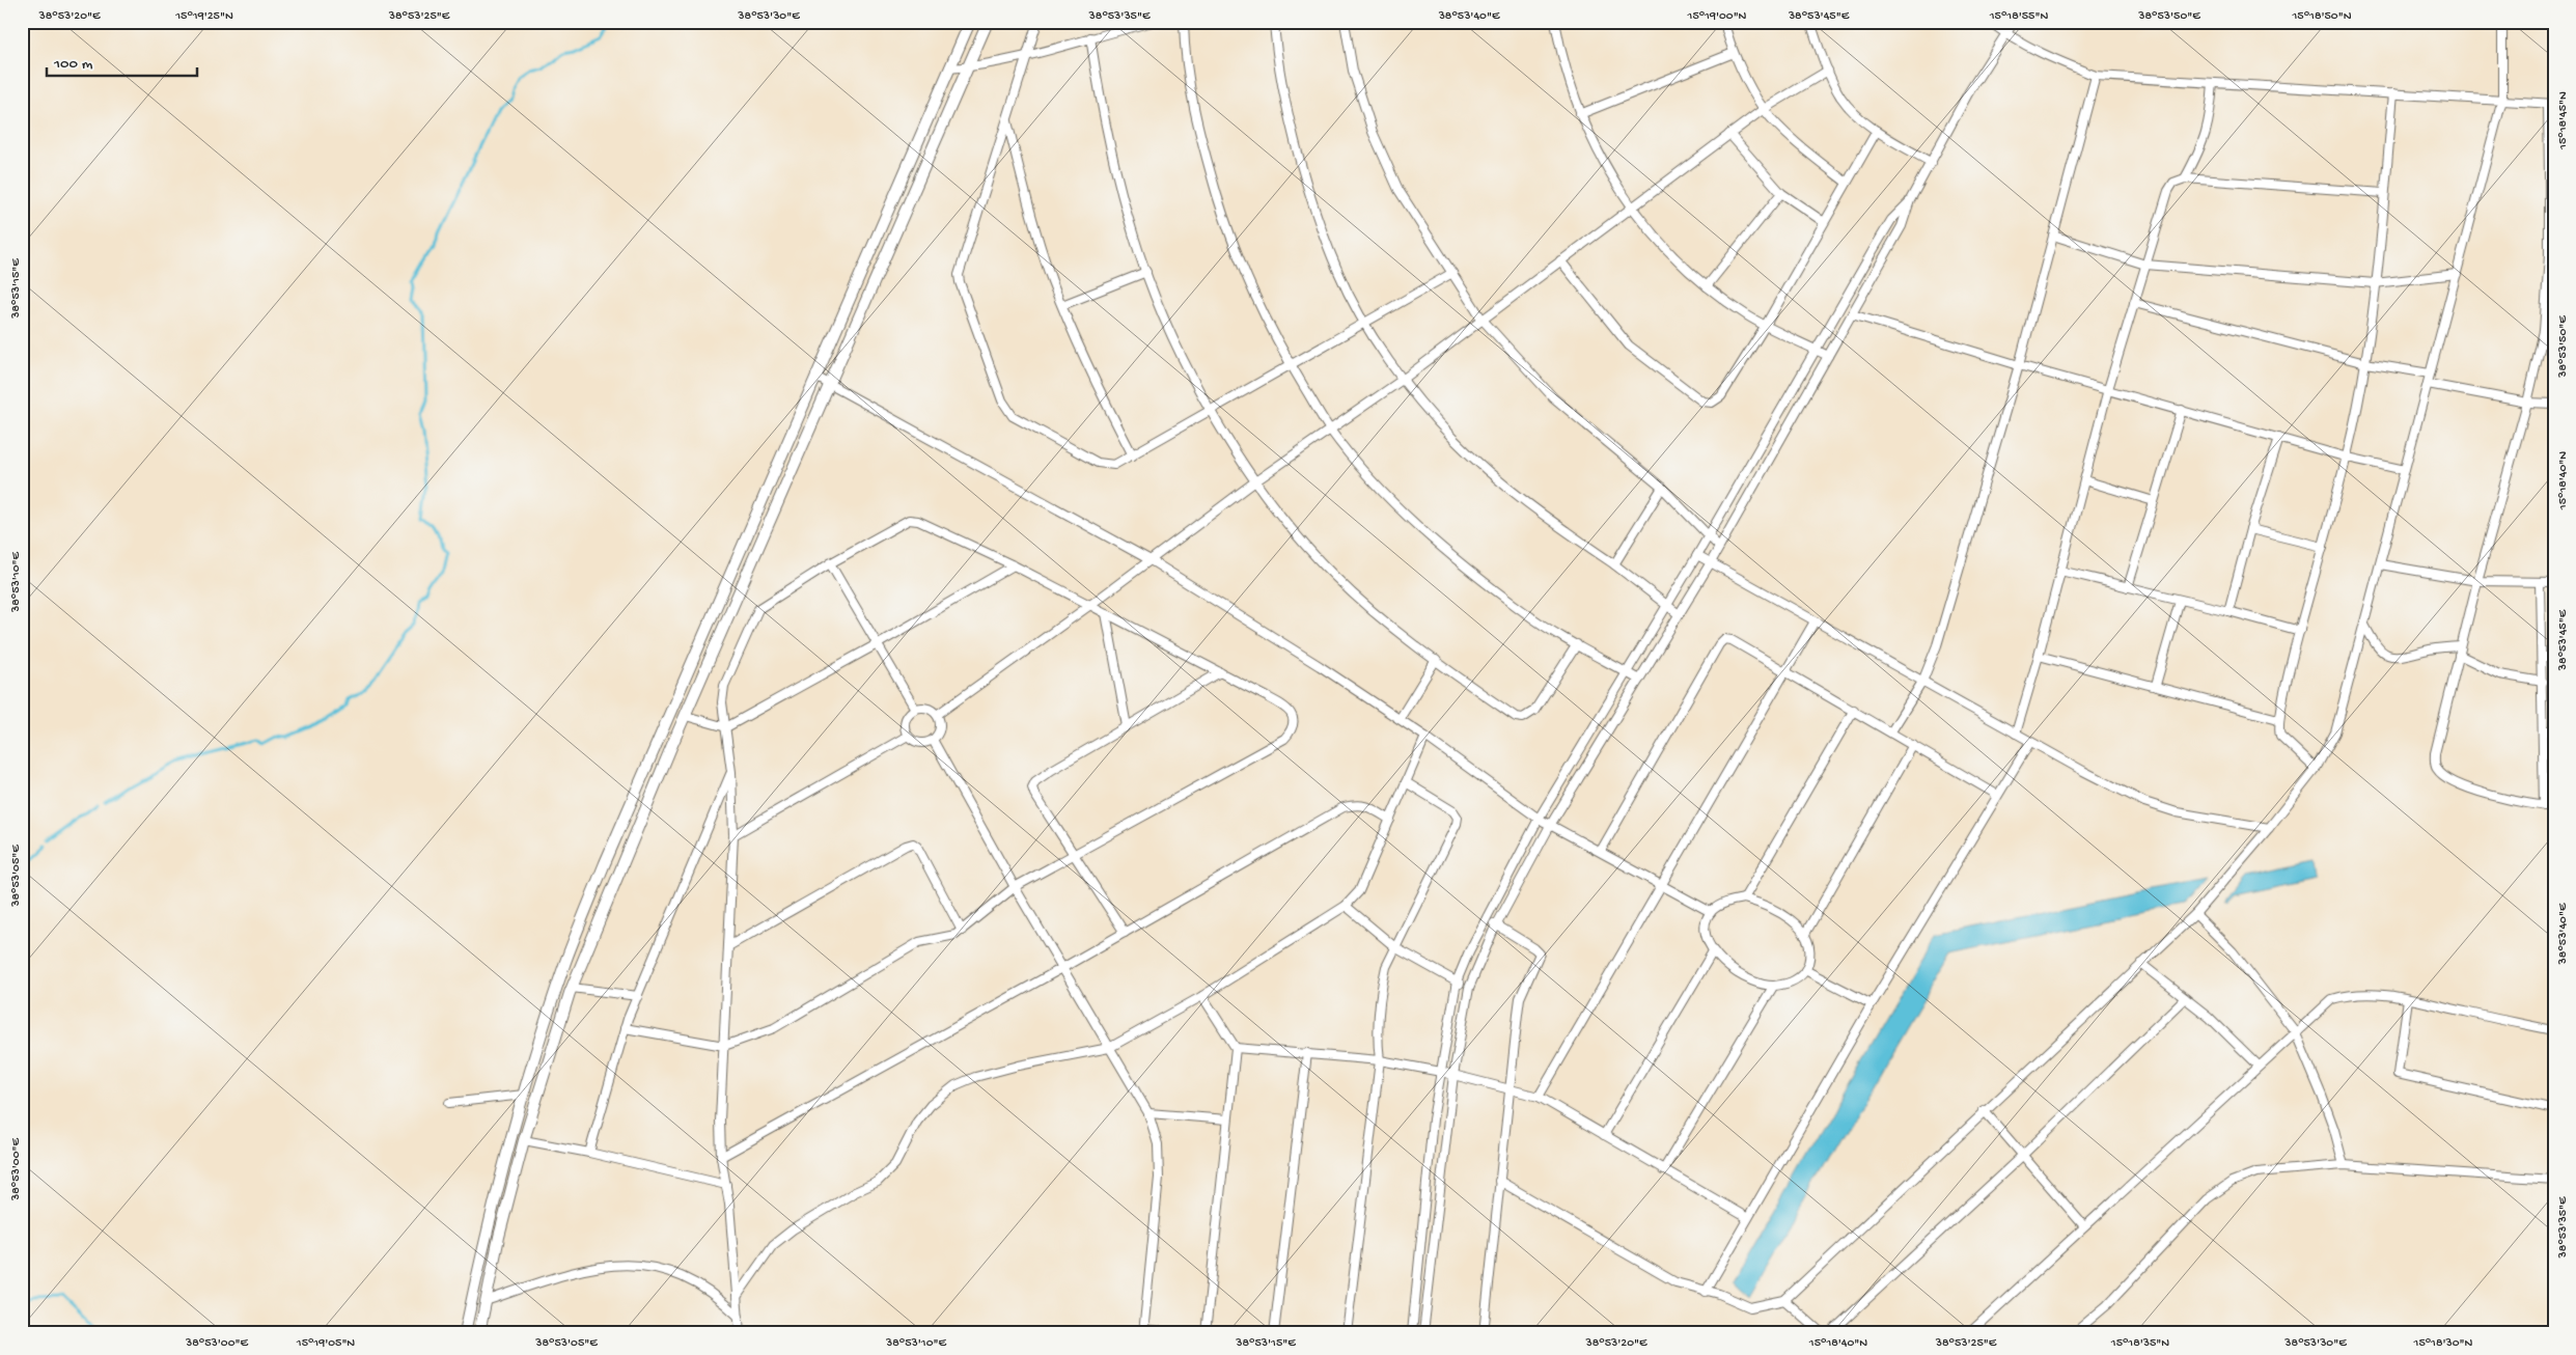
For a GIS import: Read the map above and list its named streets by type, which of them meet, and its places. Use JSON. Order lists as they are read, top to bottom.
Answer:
{
  "scale_bar": "100 m",
  "coordinates": [
    "38°53'20\"E",
    "15°19'25\"N",
    "38°53'25\"E",
    "38°53'30\"E",
    "38°53'35\"E",
    "38°53'40\"E",
    "15°19'00\"N",
    "38°53'45\"E",
    "15°18'55\"N",
    "38°53'50\"E",
    "15°18'50\"N",
    "15°18'45\"N",
    "38°53'15\"E",
    "15°18'40\"N",
    "38°53'10\"E",
    "38°53'05\"E",
    "38°53'00\"E",
    "15°19'05\"N",
    "15°18'35\"N",
    "15°18'30\"N"
  ]
}
